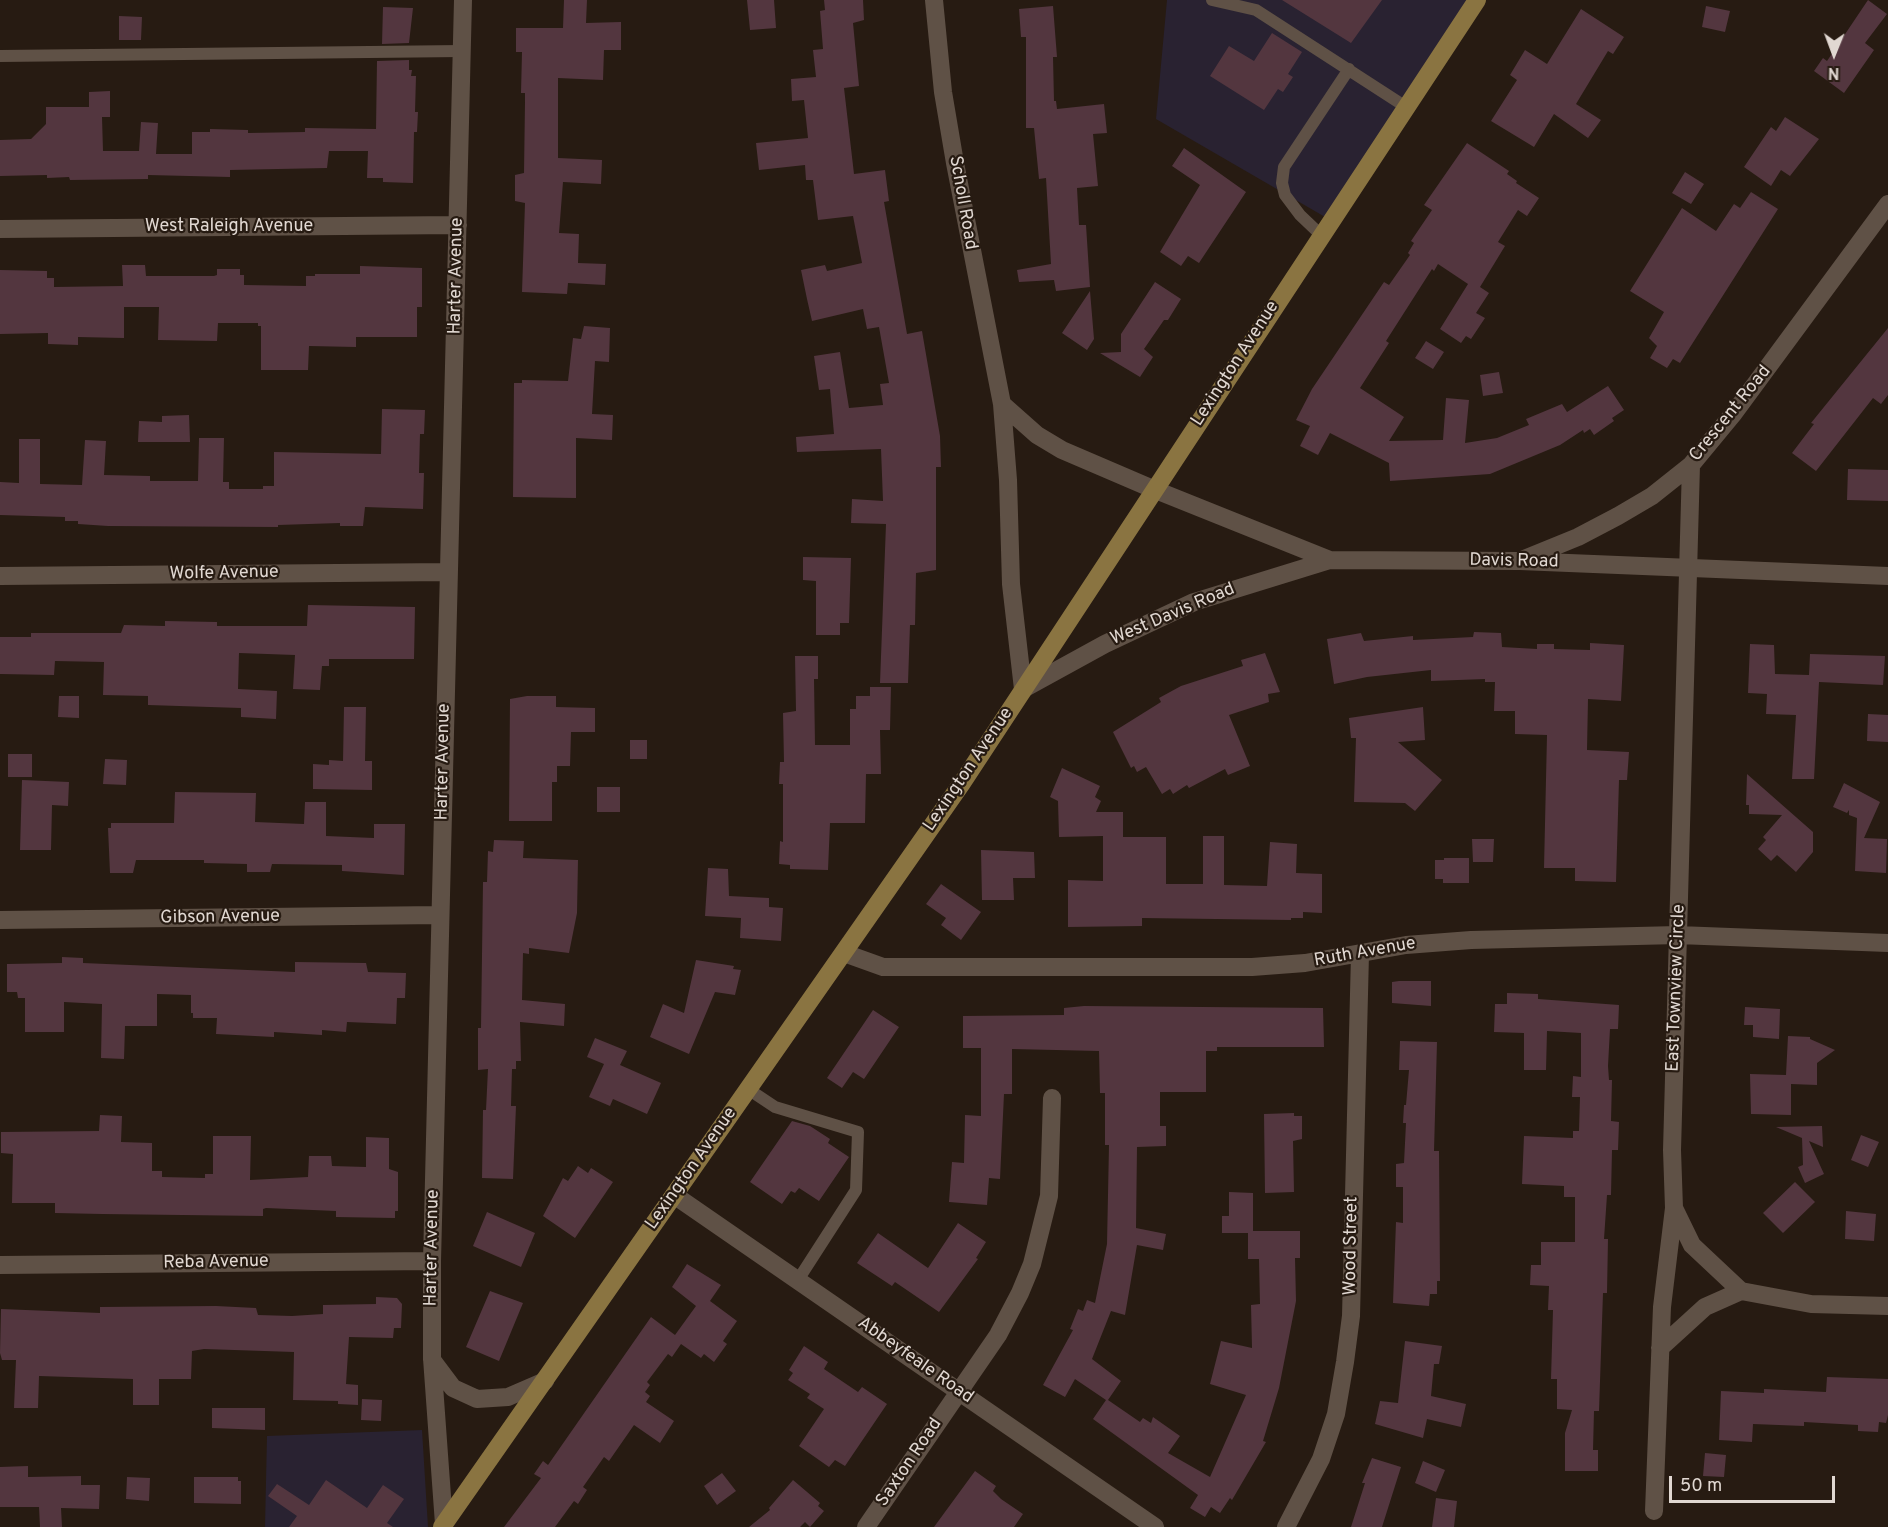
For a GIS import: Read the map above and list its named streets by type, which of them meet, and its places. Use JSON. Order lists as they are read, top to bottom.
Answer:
{
  "streets": {
    "main road": ["Lexington Avenue"],
    "street": [
      "Scholl Road",
      "West Raleigh Avenue",
      "Harter Avenue",
      "Crescent Road",
      "Davis Road",
      "Wolfe Avenue",
      "West Davis Road",
      "Gibson Avenue",
      "Ruth Avenue",
      "East Townview Circle",
      "Wood Street",
      "Reba Avenue",
      "Abbeyfeale Road",
      "Saxton Road"
    ]
  },
  "crossings": [
    ["Scholl Road", "Lexington Avenue"],
    ["Scholl Road", "West Davis Road"],
    ["West Raleigh Avenue", "Harter Avenue"],
    ["Harter Avenue", "Lexington Avenue"],
    ["Harter Avenue", "Wolfe Avenue"],
    ["Harter Avenue", "Gibson Avenue"],
    ["Harter Avenue", "Reba Avenue"],
    ["Lexington Avenue", "Davis Road"],
    ["Lexington Avenue", "West Davis Road"],
    ["Lexington Avenue", "Ruth Avenue"],
    ["Lexington Avenue", "Abbeyfeale Road"],
    ["Crescent Road", "Davis Road"],
    ["Crescent Road", "East Townview Circle"],
    ["Davis Road", "West Davis Road"],
    ["Davis Road", "East Townview Circle"],
    ["Ruth Avenue", "East Townview Circle"],
    ["Ruth Avenue", "Wood Street"],
    ["Abbeyfeale Road", "Saxton Road"]
  ],
  "scale_bar": "50 m",
  "north": "bottom"
}
